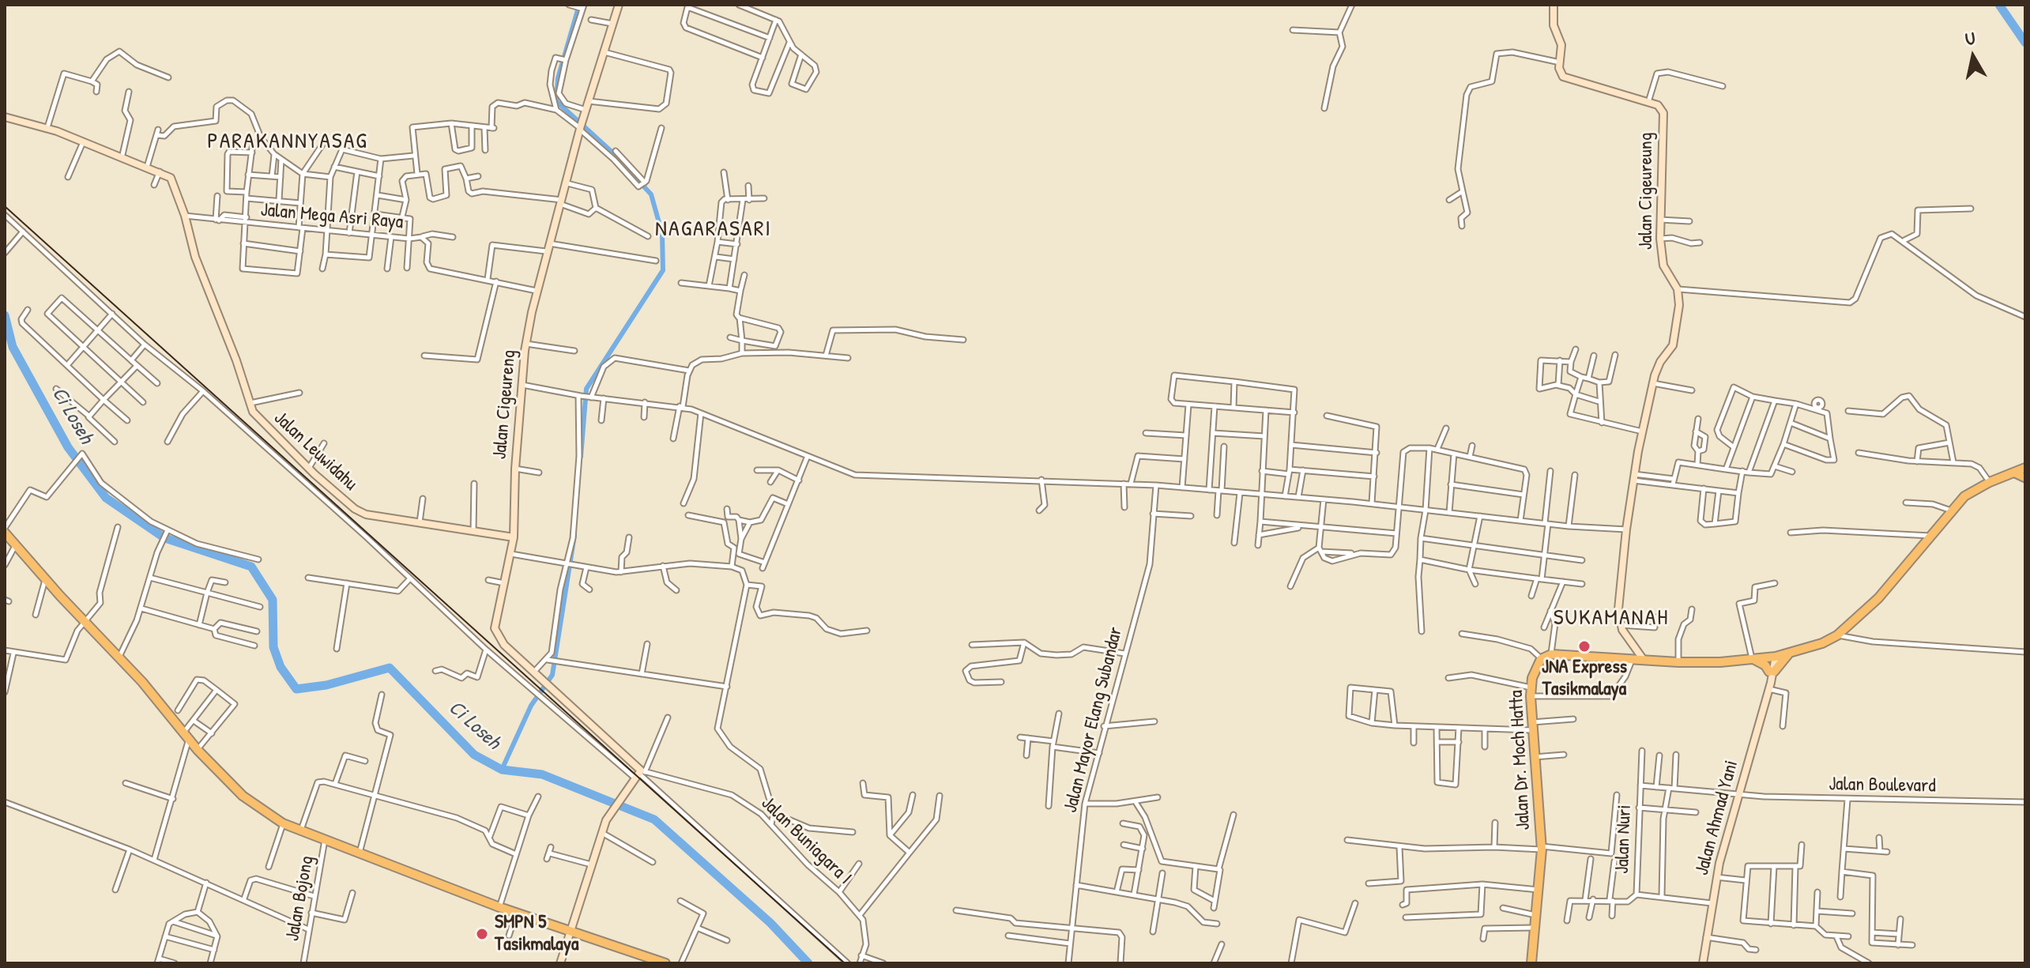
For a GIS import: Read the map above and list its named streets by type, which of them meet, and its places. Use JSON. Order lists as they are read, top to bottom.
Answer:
{
  "streets": {
    "highway": ["Jalan Dr. Moch Hatta"],
    "street": [
      "Jalan Cigeureung",
      "Jalan Mega Asri Raya",
      "Jalan Cigeureng",
      "Jalan Leuwidahu",
      "Jalan Mayor Elang Subandar",
      "Jalan Boulevard",
      "Jalan Ahmad Yani",
      "Jalan Nuri",
      "Jalan Buniagara I",
      "Jalan Bojong"
    ]
  },
  "crossings": [
    ["Jalan Mega Asri Raya", "Jalan Cigeureng"],
    ["Jalan Mega Asri Raya", "Jalan Leuwidahu"],
    ["Jalan Cigeureng", "Jalan Leuwidahu"],
    ["Jalan Boulevard", "Jalan Ahmad Yani"],
    ["Jalan Boulevard", "Jalan Nuri"]
  ],
  "districts": ["PARAKANNYASAG", "NAGARASARI", "SUKAMANAH"],
  "water": ["Ci Loseh"],
  "places": ["JNA Express Tasikmalaya", "SMPN 5 Tasikmalaya"],
  "north": "top"
}
